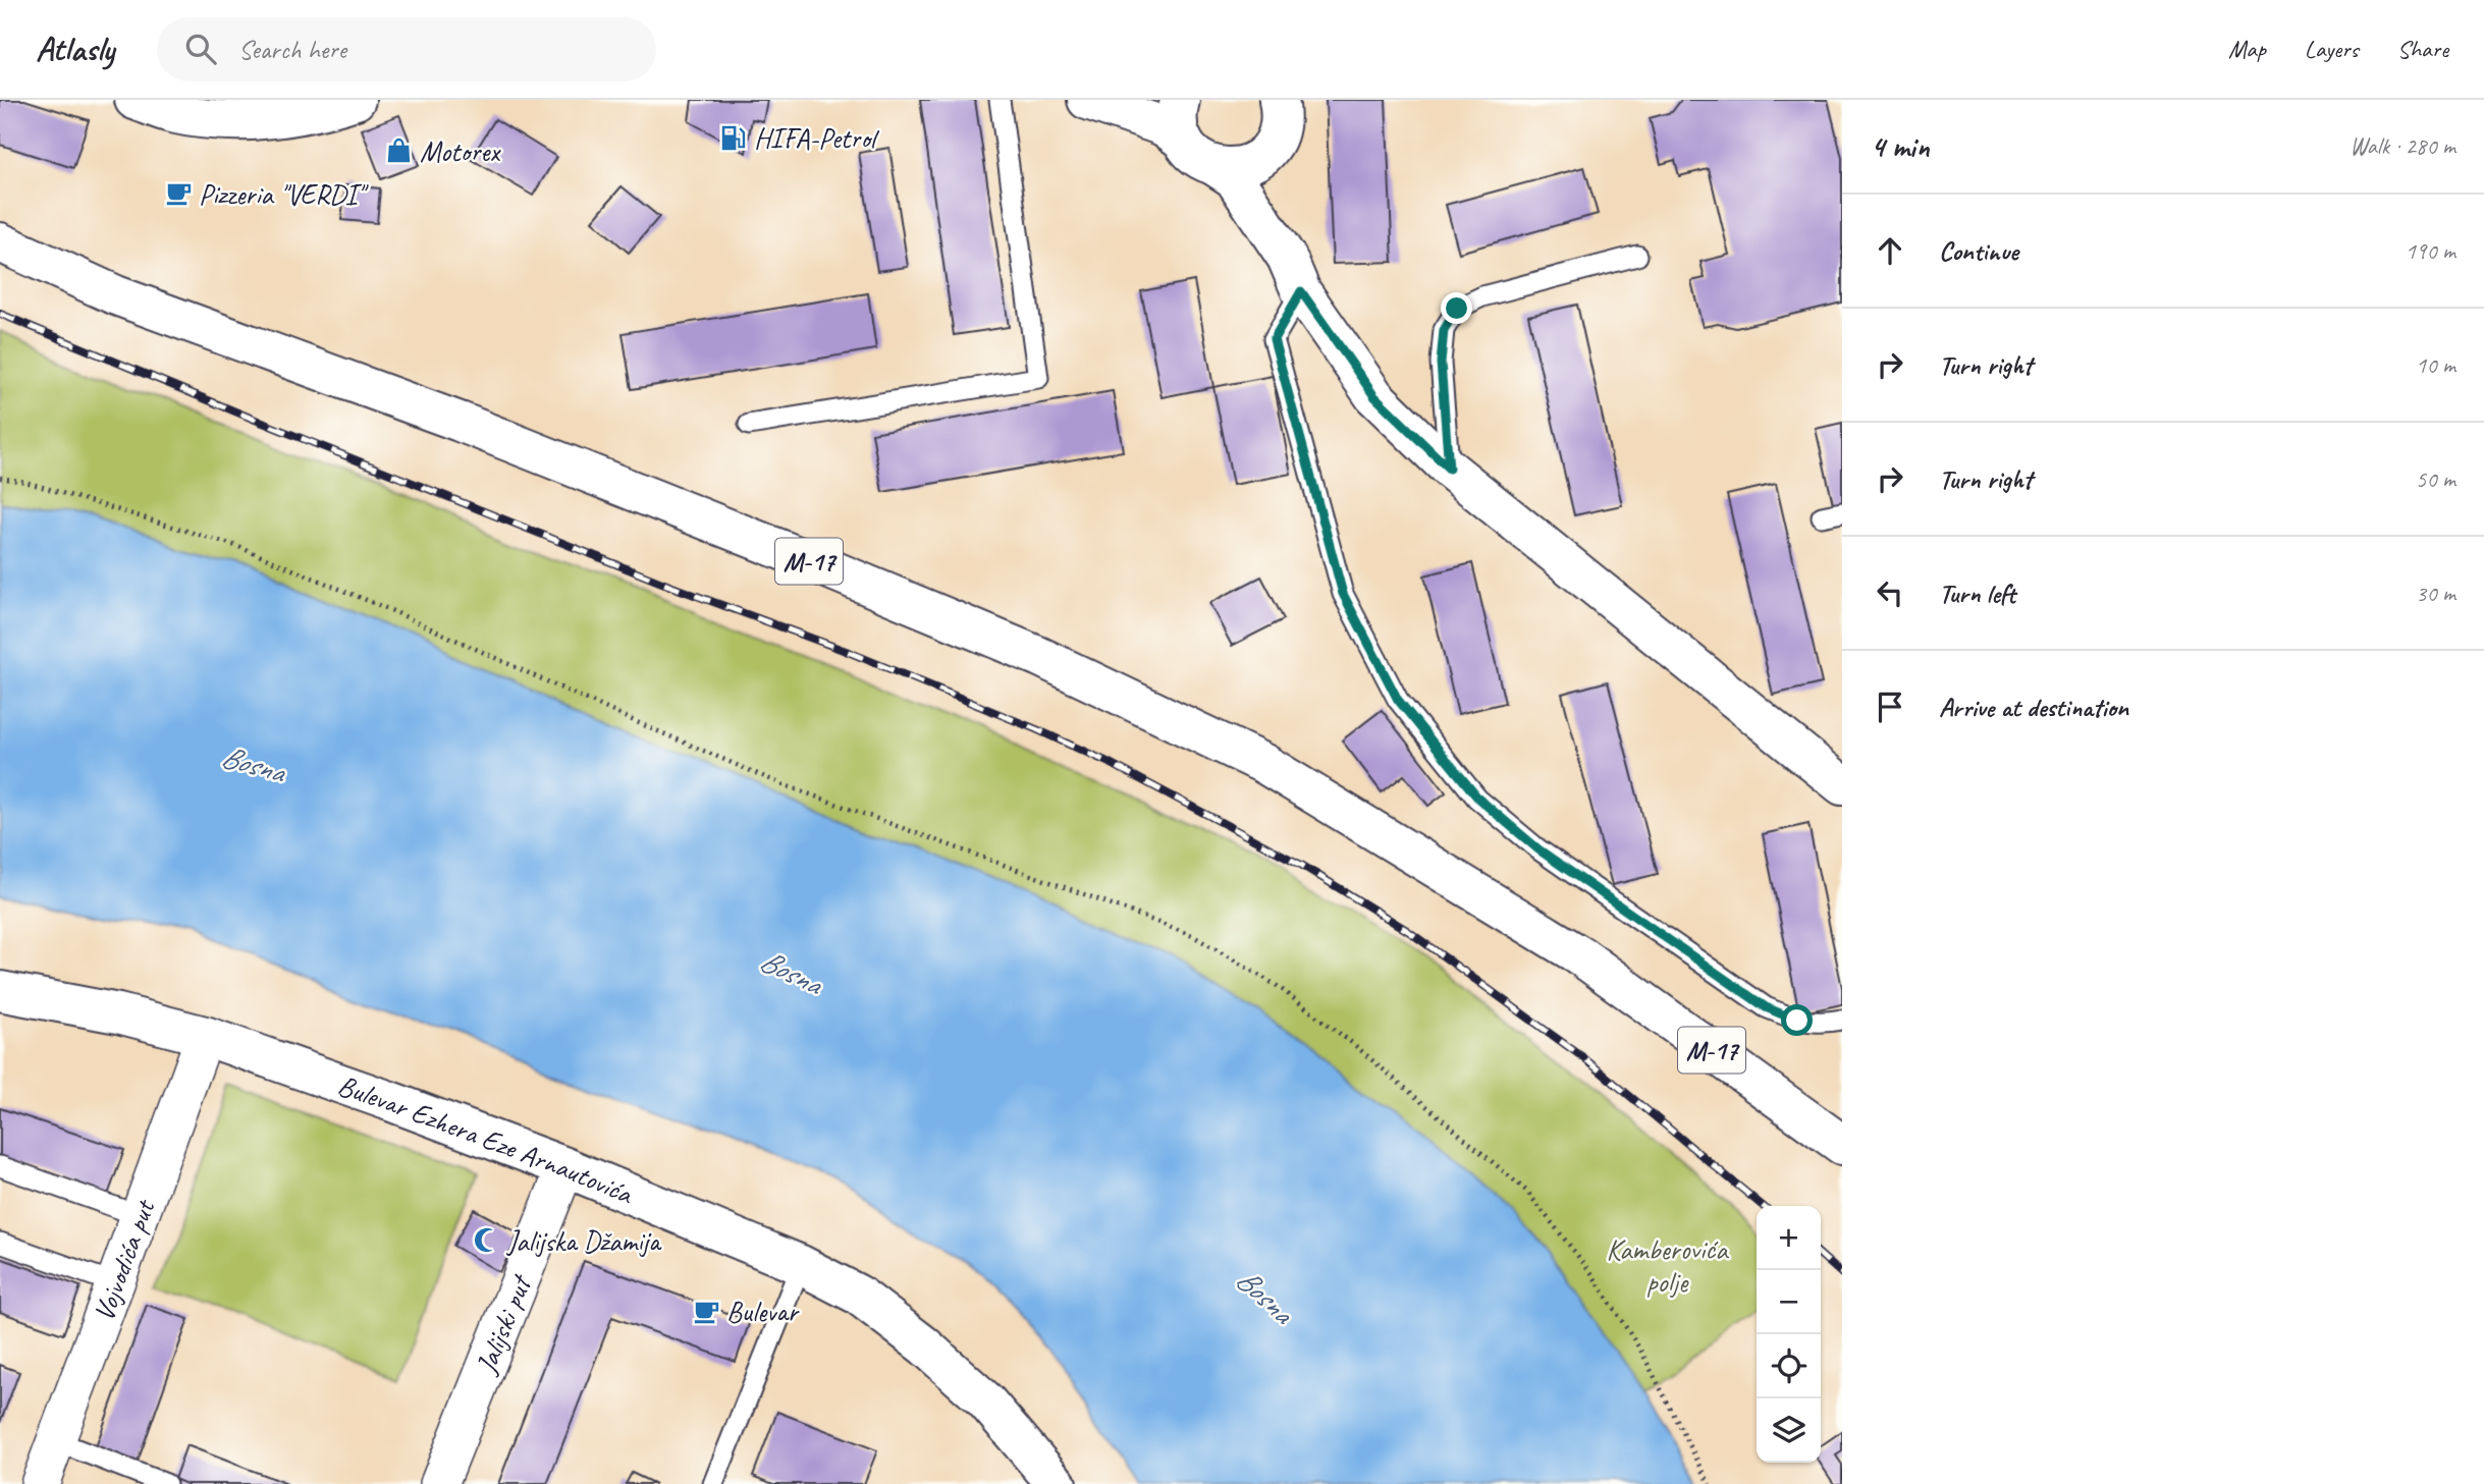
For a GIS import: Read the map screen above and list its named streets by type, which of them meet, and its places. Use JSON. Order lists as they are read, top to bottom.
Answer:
{
  "streets": {
    "main road": ["M-17", "Bulevar Ezhera Eze Arnautovića"],
    "street": ["Vojvodića put", "Jalijski put"]
  },
  "crossings": [
    ["Bulevar Ezhera Eze Arnautovića", "Vojvodića put"],
    ["Bulevar Ezhera Eze Arnautovića", "Jalijski put"]
  ],
  "water": ["Bosna"],
  "parks": ["Kamberovića polje"],
  "places": {
    "fuel station": ["HIFA-Petrol"],
    "shop": ["Motorex"],
    "cafe": ["Pizzeria \"VERDI\"", "Bulevar"],
    "mosque": ["Jalijska Džamija"]
  },
  "page": {
    "header": "Atlasly",
    "search": "Search here",
    "nav": ["Map", "Layers", "Share"],
    "heading": ["4 min", "Walk · 280 m"],
    "list": [
      ["Continue", "190 m"],
      ["Turn right", "10 m"],
      ["Turn right", "50 m"],
      ["Turn left", "30 m"],
      "Arrive at destination"
    ],
    "map_buttons": ["+", "−"]
  }
}
